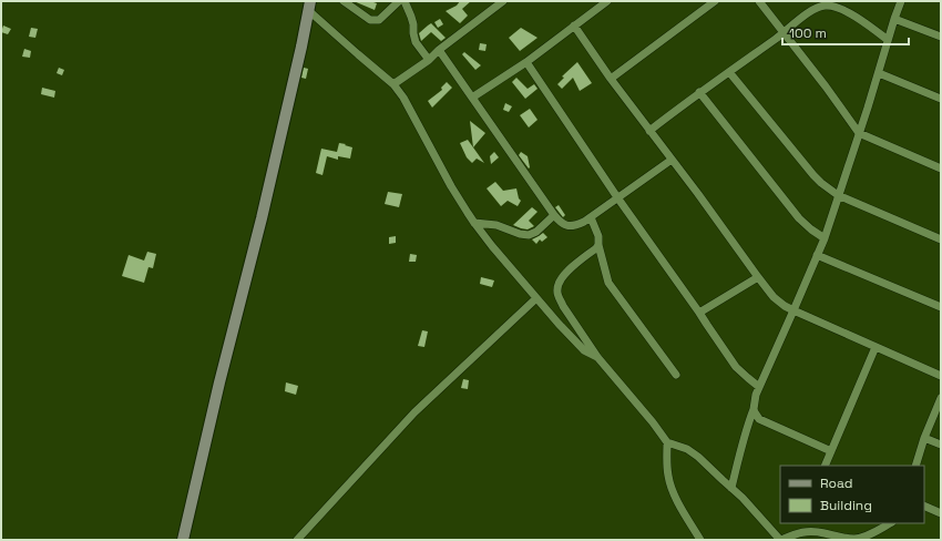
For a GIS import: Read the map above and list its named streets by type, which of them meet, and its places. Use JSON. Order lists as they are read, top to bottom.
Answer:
{
  "legend": ["Road", "Building"],
  "scale_bar": "100 m"
}
